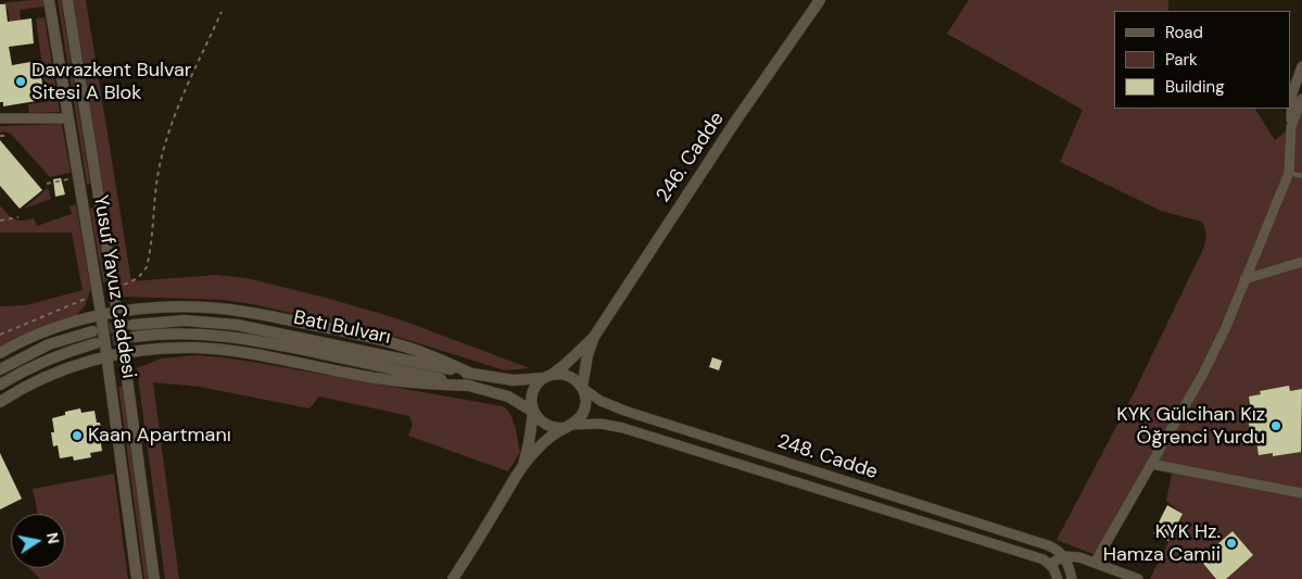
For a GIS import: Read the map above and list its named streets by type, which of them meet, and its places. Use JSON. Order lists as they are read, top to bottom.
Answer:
{
  "streets": {
    "street": [
      "246. Cadde",
      "Yusuf Yavuz Caddesi",
      "Batı Bulvarı",
      "248. Cadde"
    ]
  },
  "crossings": [
    ["246. Cadde", "Batı Bulvarı"],
    ["246. Cadde", "248. Cadde"],
    ["Batı Bulvarı", "248. Cadde"]
  ],
  "places": [
    "Davrazkent Bulvar Sitesi A Blok",
    "KYK Gülcihan Kız Öğrenci Yurdu",
    "Kaan Apartmanı",
    "KYK Hz. Hamza Camii"
  ],
  "legend": ["Road", "Park", "Building"],
  "north": "right"
}
